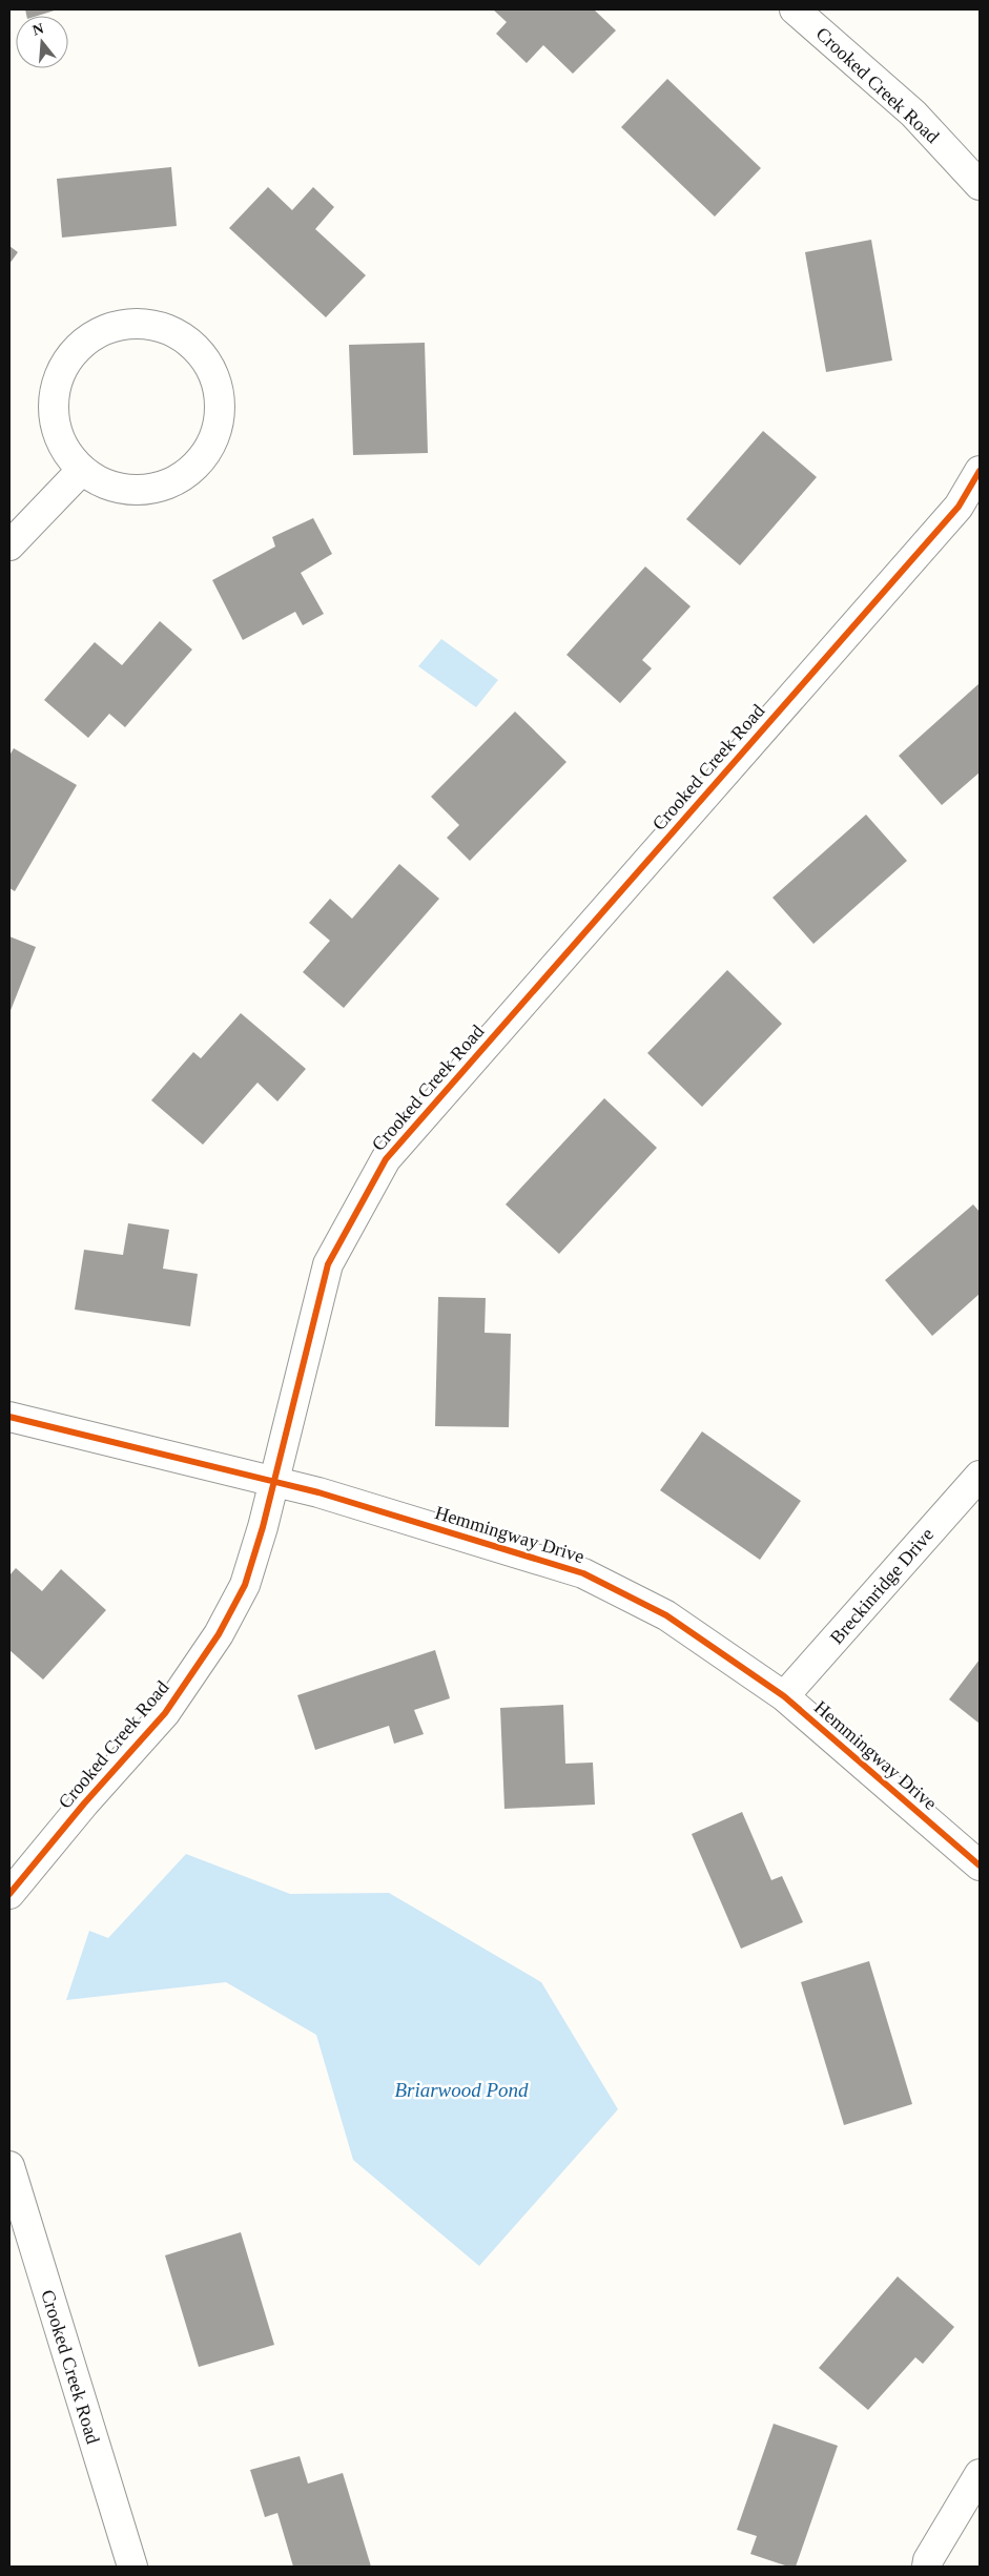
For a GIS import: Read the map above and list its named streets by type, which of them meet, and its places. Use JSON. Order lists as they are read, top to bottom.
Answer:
{
  "streets": {
    "street": ["Crooked Creek Road", "Hemmingway Drive", "Breckinridge Drive"]
  },
  "crossings": [
    ["Crooked Creek Road", "Hemmingway Drive"],
    ["Hemmingway Drive", "Breckinridge Drive"]
  ],
  "water": ["Briarwood Pond"],
  "north": "top"
}
